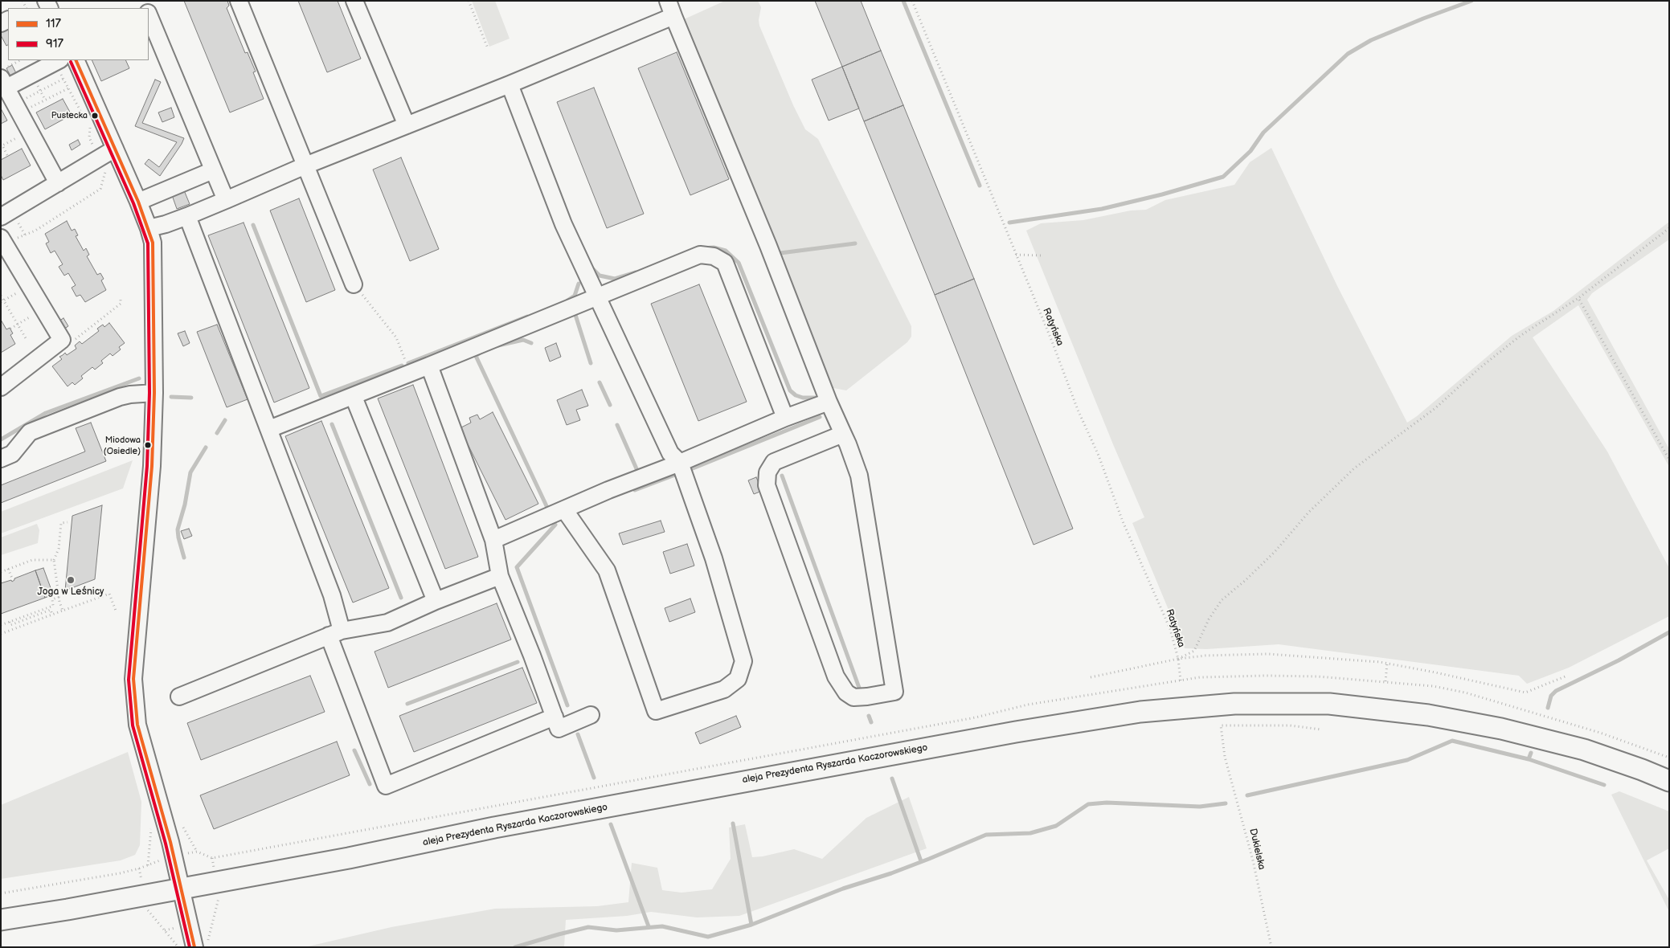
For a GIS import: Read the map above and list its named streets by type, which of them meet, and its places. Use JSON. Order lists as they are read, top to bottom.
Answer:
{
  "streets": {
    "main road": ["aleja Prezydenta Ryszarda Kaczorowskiego"],
    "path": ["Ratyńska", "Dukielska"]
  },
  "places": ["Pustecka", "Miodowa (Osiedle)", "Joga w Leśnicy"],
  "lines": ["transit line 117", "transit line 917"],
  "legend": ["117", "917"]
}
